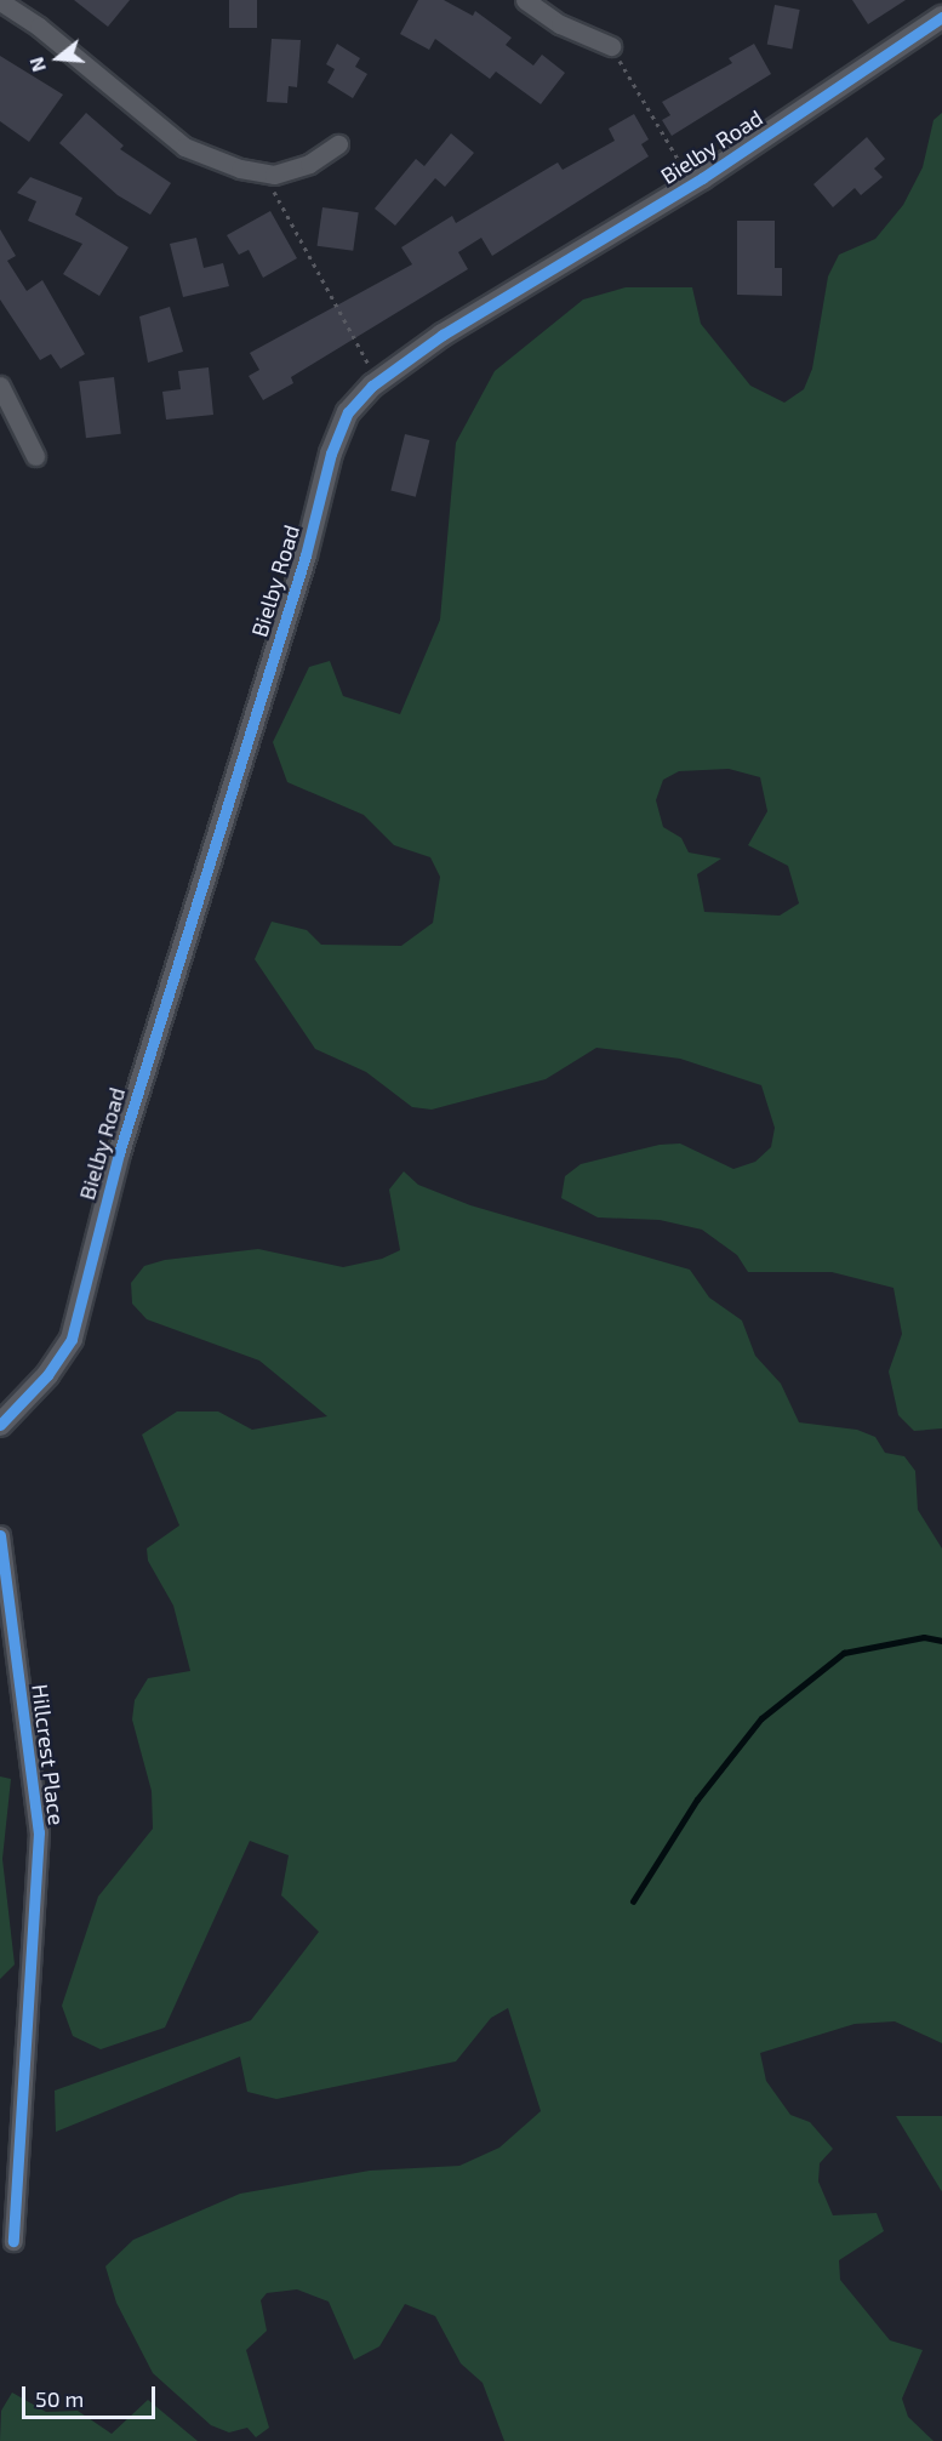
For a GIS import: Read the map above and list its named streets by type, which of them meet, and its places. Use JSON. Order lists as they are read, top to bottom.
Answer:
{
  "streets": {
    "street": ["Bielby Road", "Hillcrest Place"]
  },
  "scale_bar": "50 m",
  "north": "left"
}
